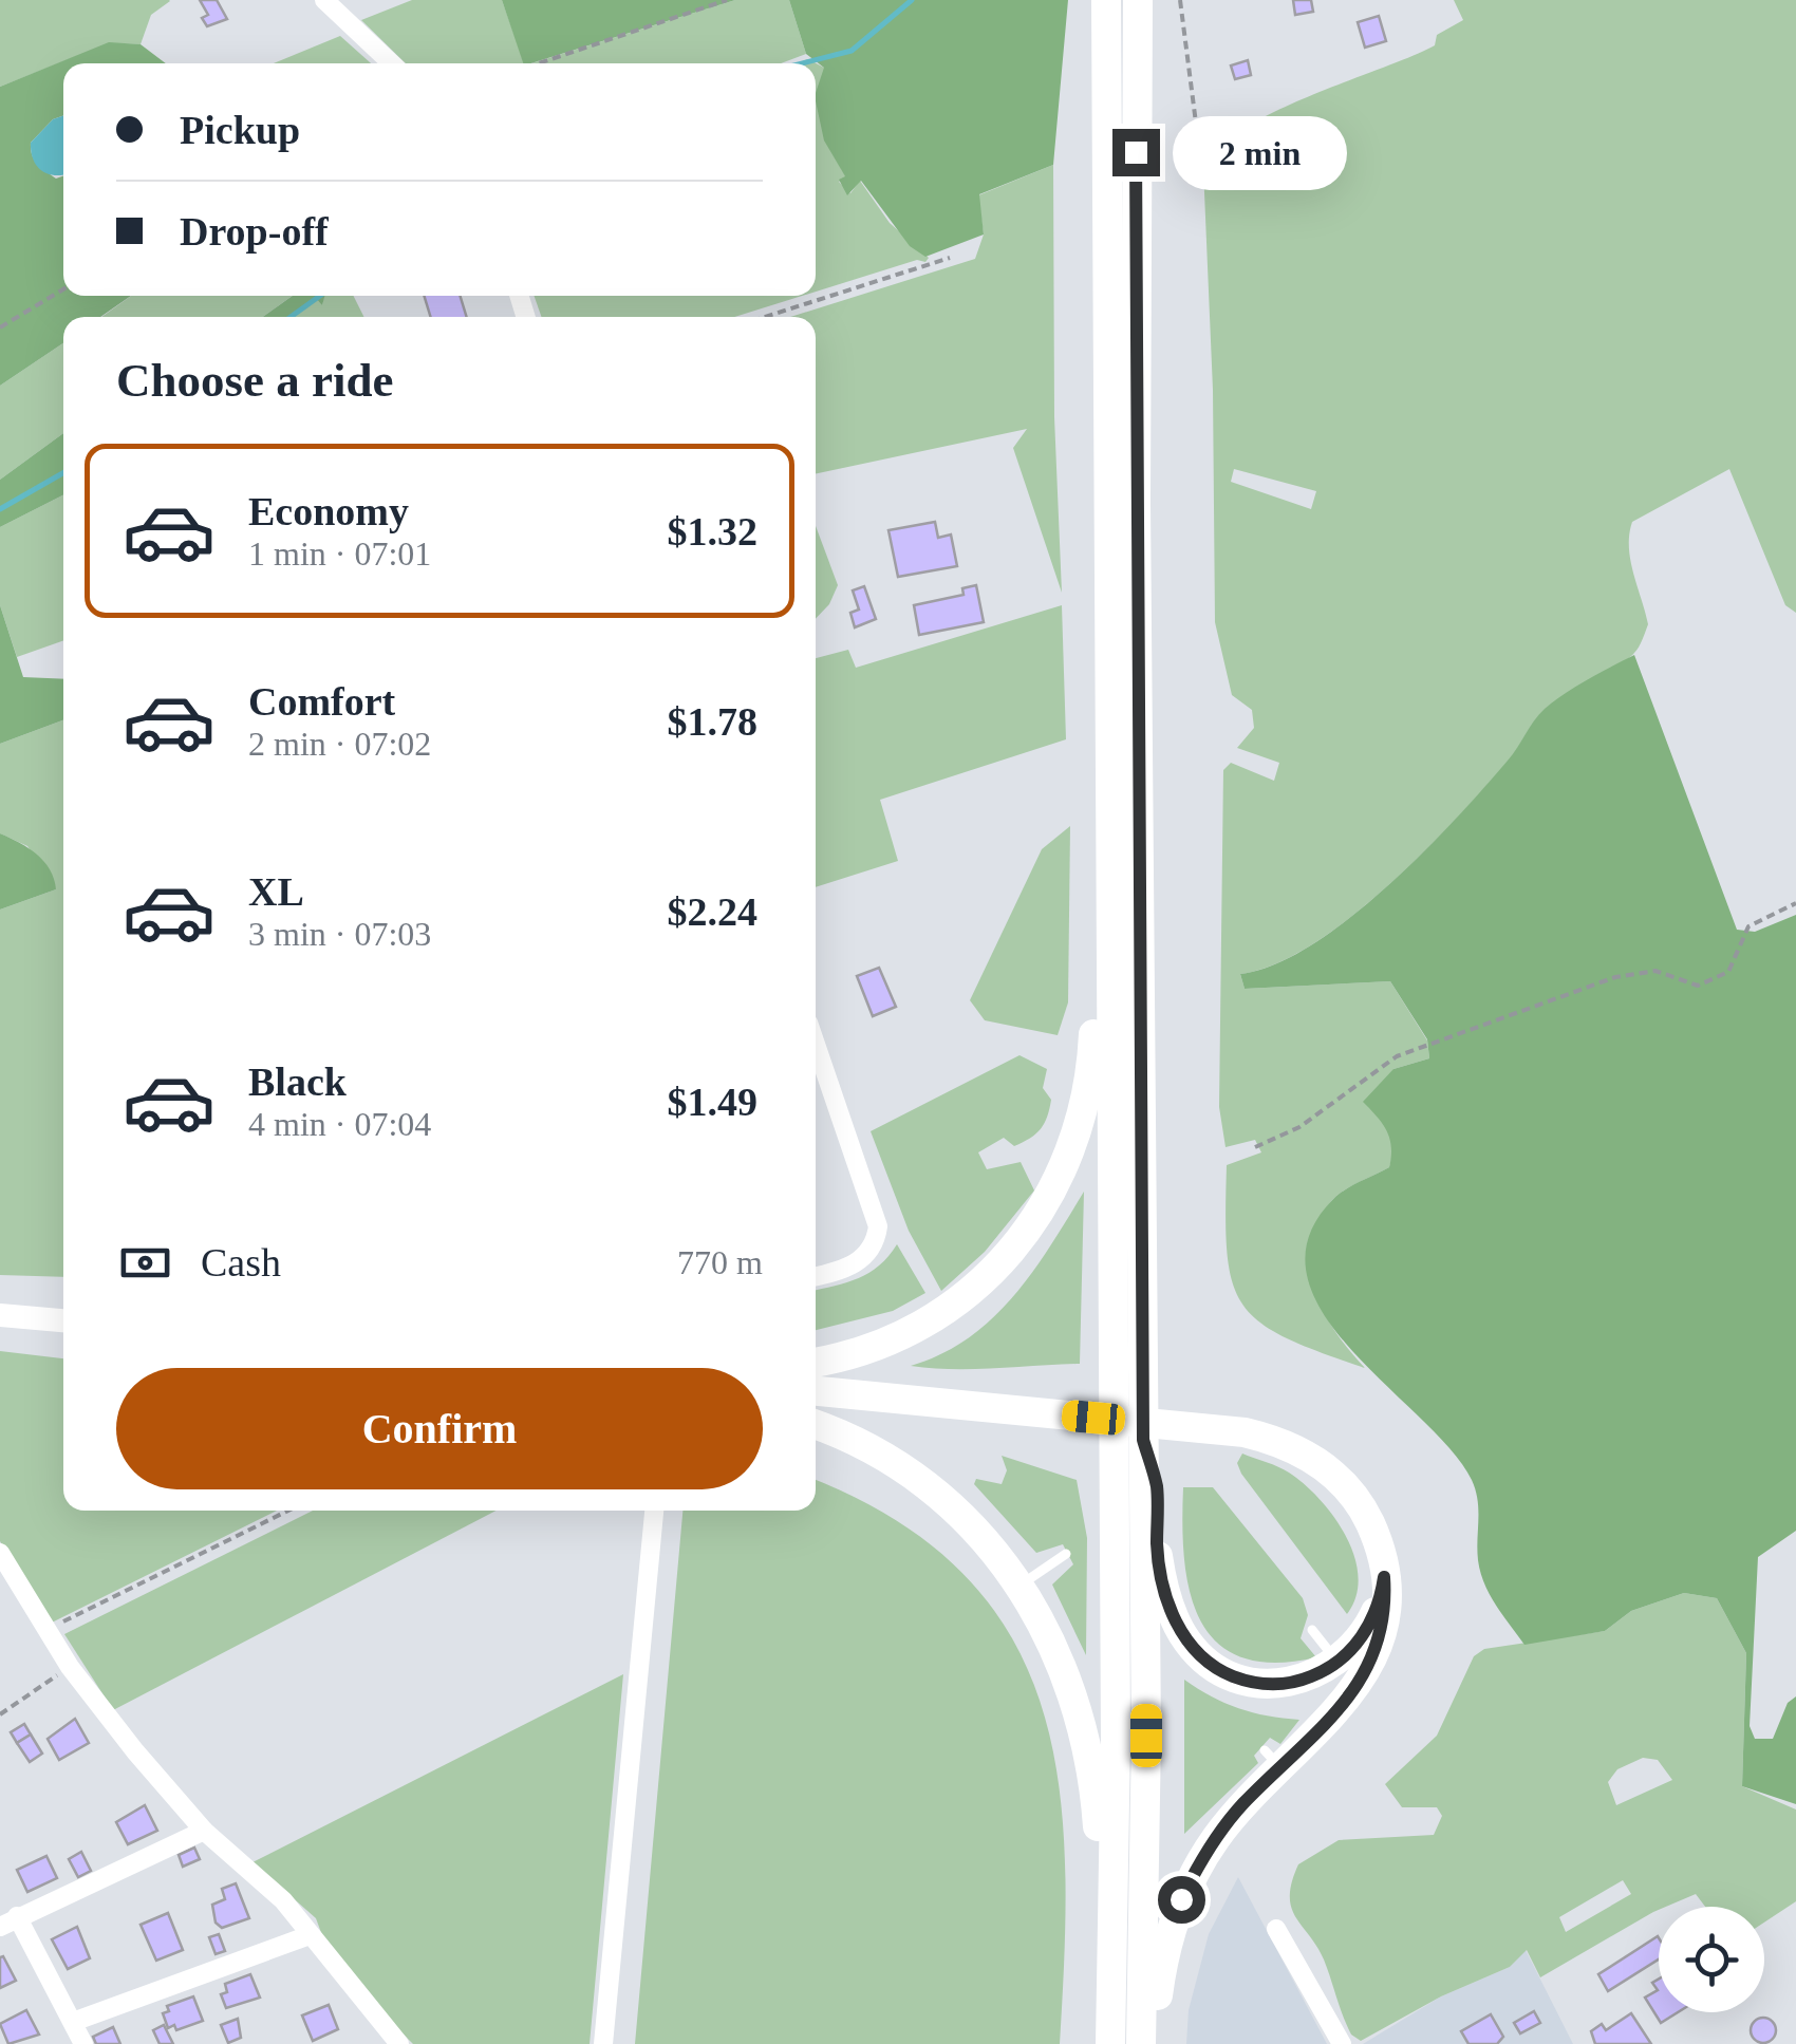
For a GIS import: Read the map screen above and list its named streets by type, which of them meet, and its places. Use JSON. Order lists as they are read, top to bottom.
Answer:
{
  "page": {
    "banner": ["Pickup", "Drop-off"],
    "bubble": "2 min",
    "heading": "Choose a ride",
    "list": [
      {
        "name": "Economy",
        "note": "1 min · 07:01",
        "value": "$1.32"
      },
      {
        "name": "Comfort",
        "note": "2 min · 07:02",
        "value": "$1.78"
      },
      {
        "name": "XL",
        "note": "3 min · 07:03",
        "value": "$2.24"
      },
      {
        "name": "Black",
        "note": "4 min · 07:04",
        "value": "$1.49"
      }
    ],
    "pay": ["Cash", "770 m"],
    "buttons": "Confirm"
  }
}
